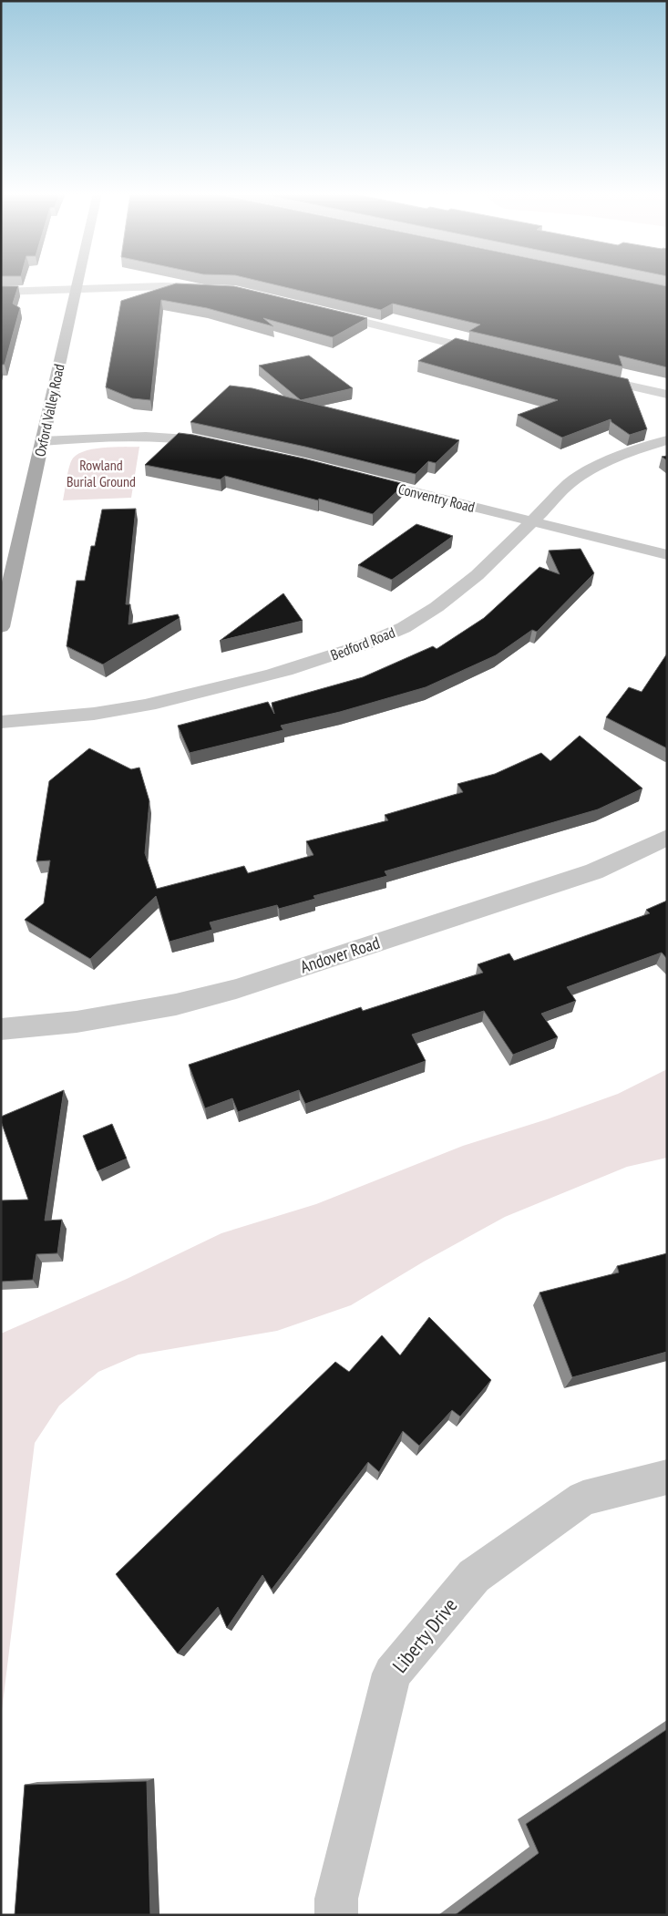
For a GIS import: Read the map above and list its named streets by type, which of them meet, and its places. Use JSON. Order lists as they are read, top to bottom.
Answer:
{
  "streets": {
    "main road": ["Oxford Valley Road"],
    "street": [
      "Conventry Road",
      "Bedford Road",
      "Andover Road",
      "Liberty Drive"
    ]
  },
  "crossings": [
    ["Conventry Road", "Bedford Road"]
  ],
  "parks": ["Rowland Burial Ground"]
}
